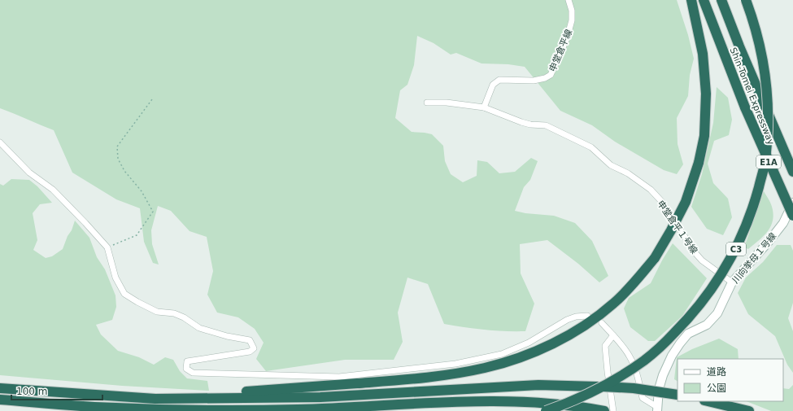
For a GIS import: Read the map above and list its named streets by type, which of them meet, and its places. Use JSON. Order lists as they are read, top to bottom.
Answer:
{
  "streets": {
    "highway": ["Shin-Tomei Expressway", "E1A", "C3"],
    "street": ["申堂倉平線", "申堂倉平１号線", "川向挙母１号線"]
  },
  "crossings": [
    ["申堂倉平線", "申堂倉平１号線"],
    ["申堂倉平１号線", "川向挙母１号線"]
  ],
  "legend": ["道路", "公園"],
  "scale_bar": "100 m"
}
